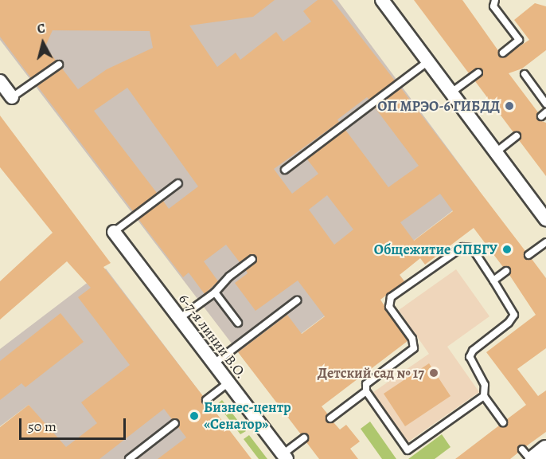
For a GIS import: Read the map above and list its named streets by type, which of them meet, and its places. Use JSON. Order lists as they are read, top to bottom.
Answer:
{
  "streets": {
    "street": ["6-7-я линии В.О."]
  },
  "places": [
    "ОП МРЭО-6 ГИБДД",
    "Общежитие СПБГУ",
    "Детский сад № 17",
    "Бизнес-центр «Сенатор»"
  ],
  "scale_bar": "50 m",
  "north": "top"
}
